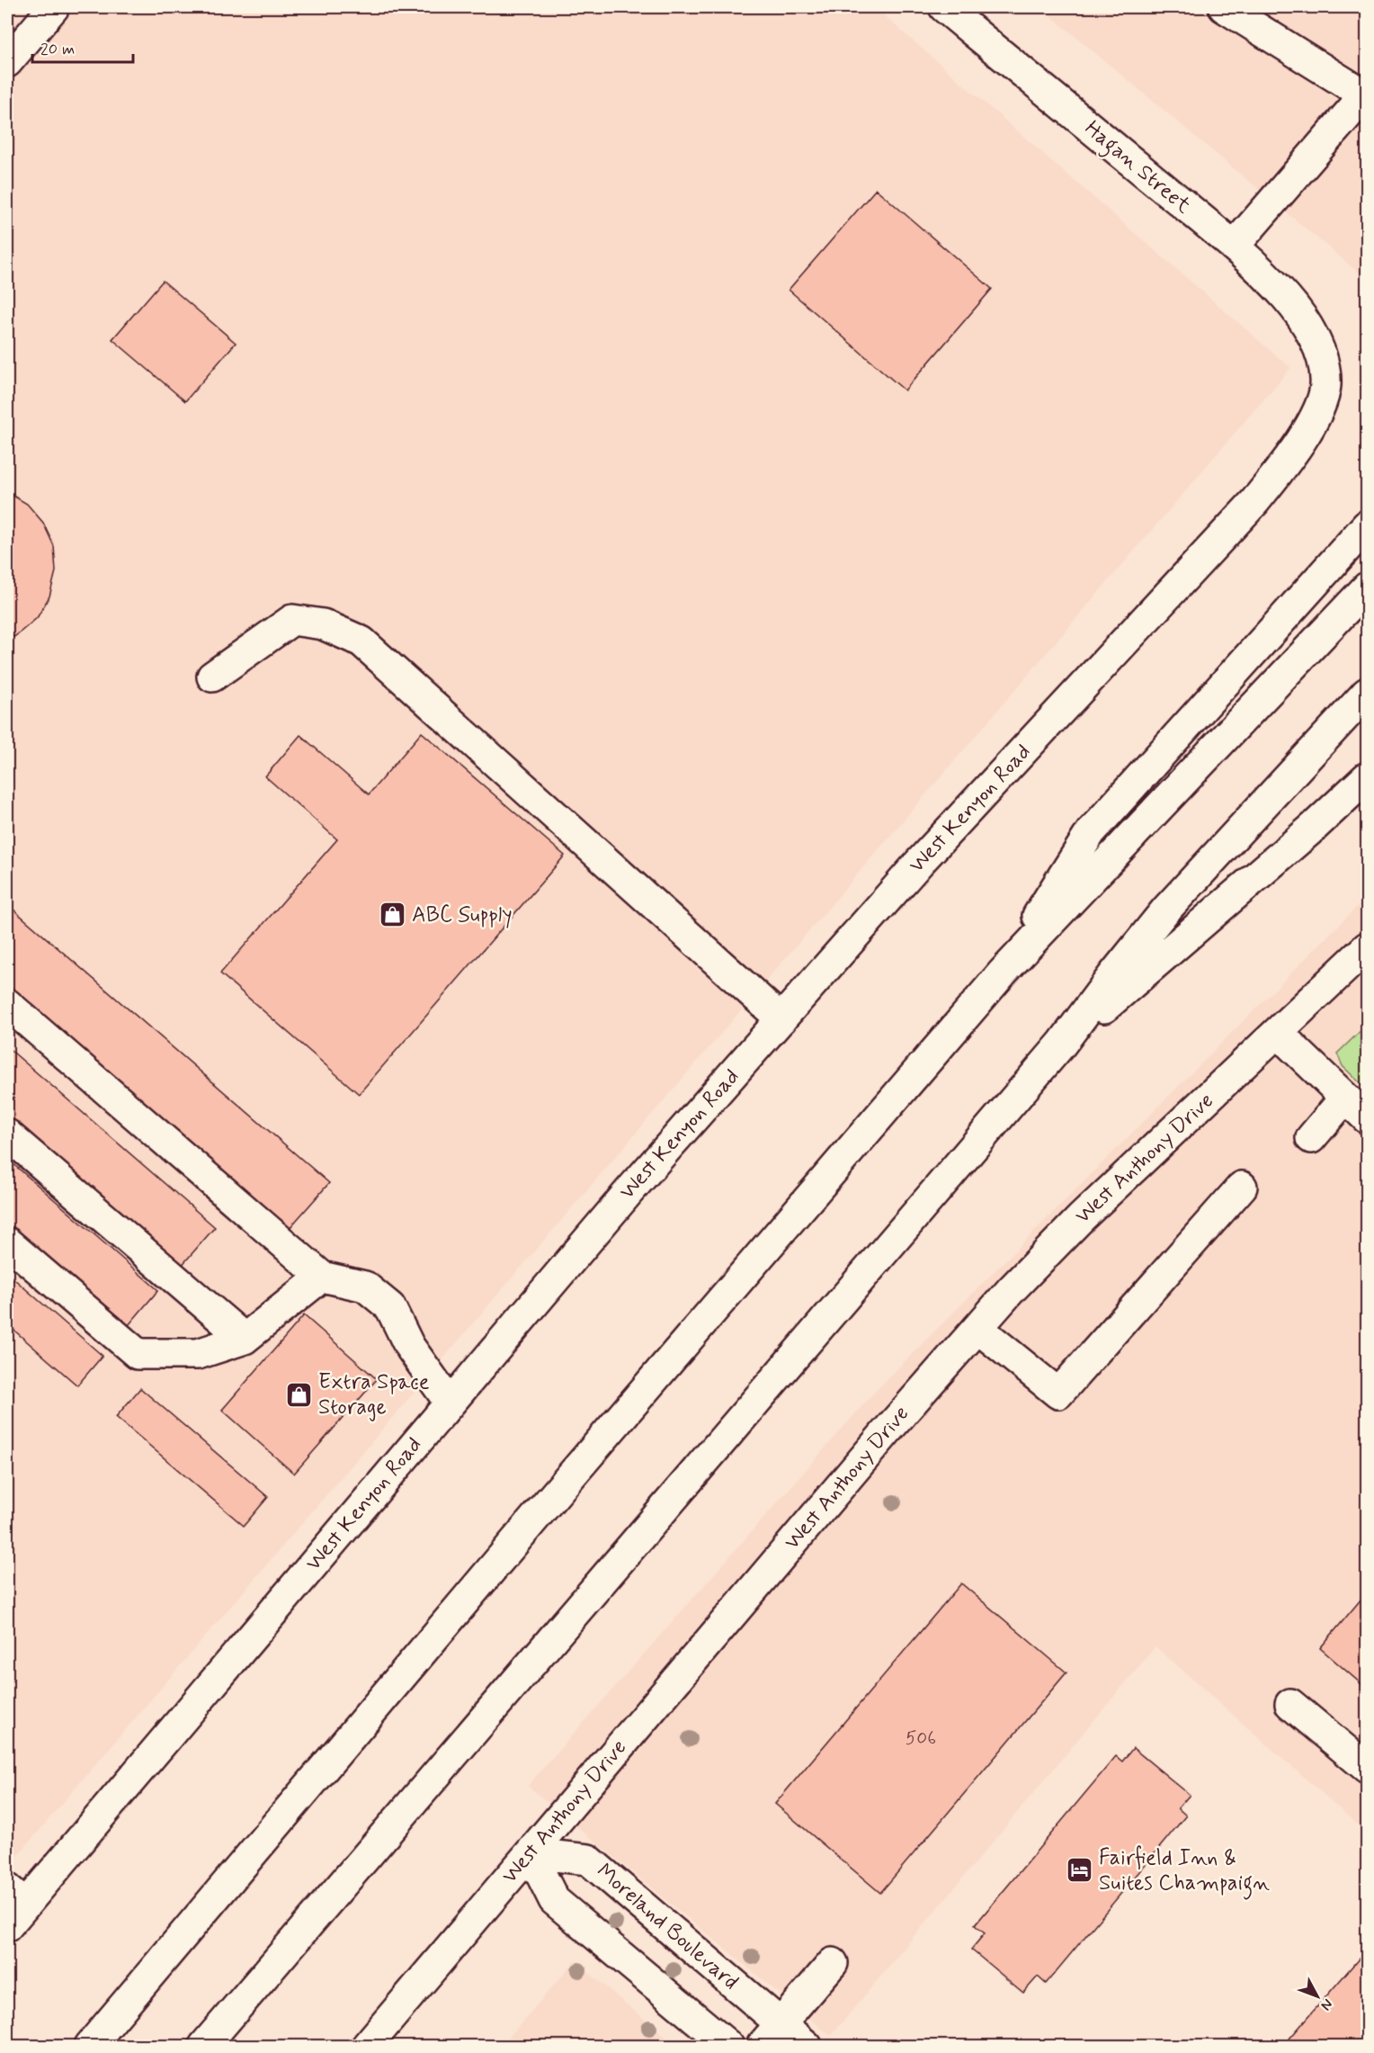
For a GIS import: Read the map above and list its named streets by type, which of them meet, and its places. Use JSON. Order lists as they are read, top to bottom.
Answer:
{
  "streets": {
    "main road": [
      "Hagan Street",
      "West Kenyon Road",
      "West Anthony Drive",
      "Moreland Boulevard"
    ]
  },
  "crossings": [
    ["Hagan Street", "West Kenyon Road"],
    ["West Anthony Drive", "Moreland Boulevard"]
  ],
  "places": {
    "shop": ["ABC Supply", "Extra Space Storage"],
    "hotel": ["Fairfield Inn & Suites Champaign"]
  },
  "house_numbers": ["506"],
  "scale_bar": "20 m",
  "north": "bottom right"
}
